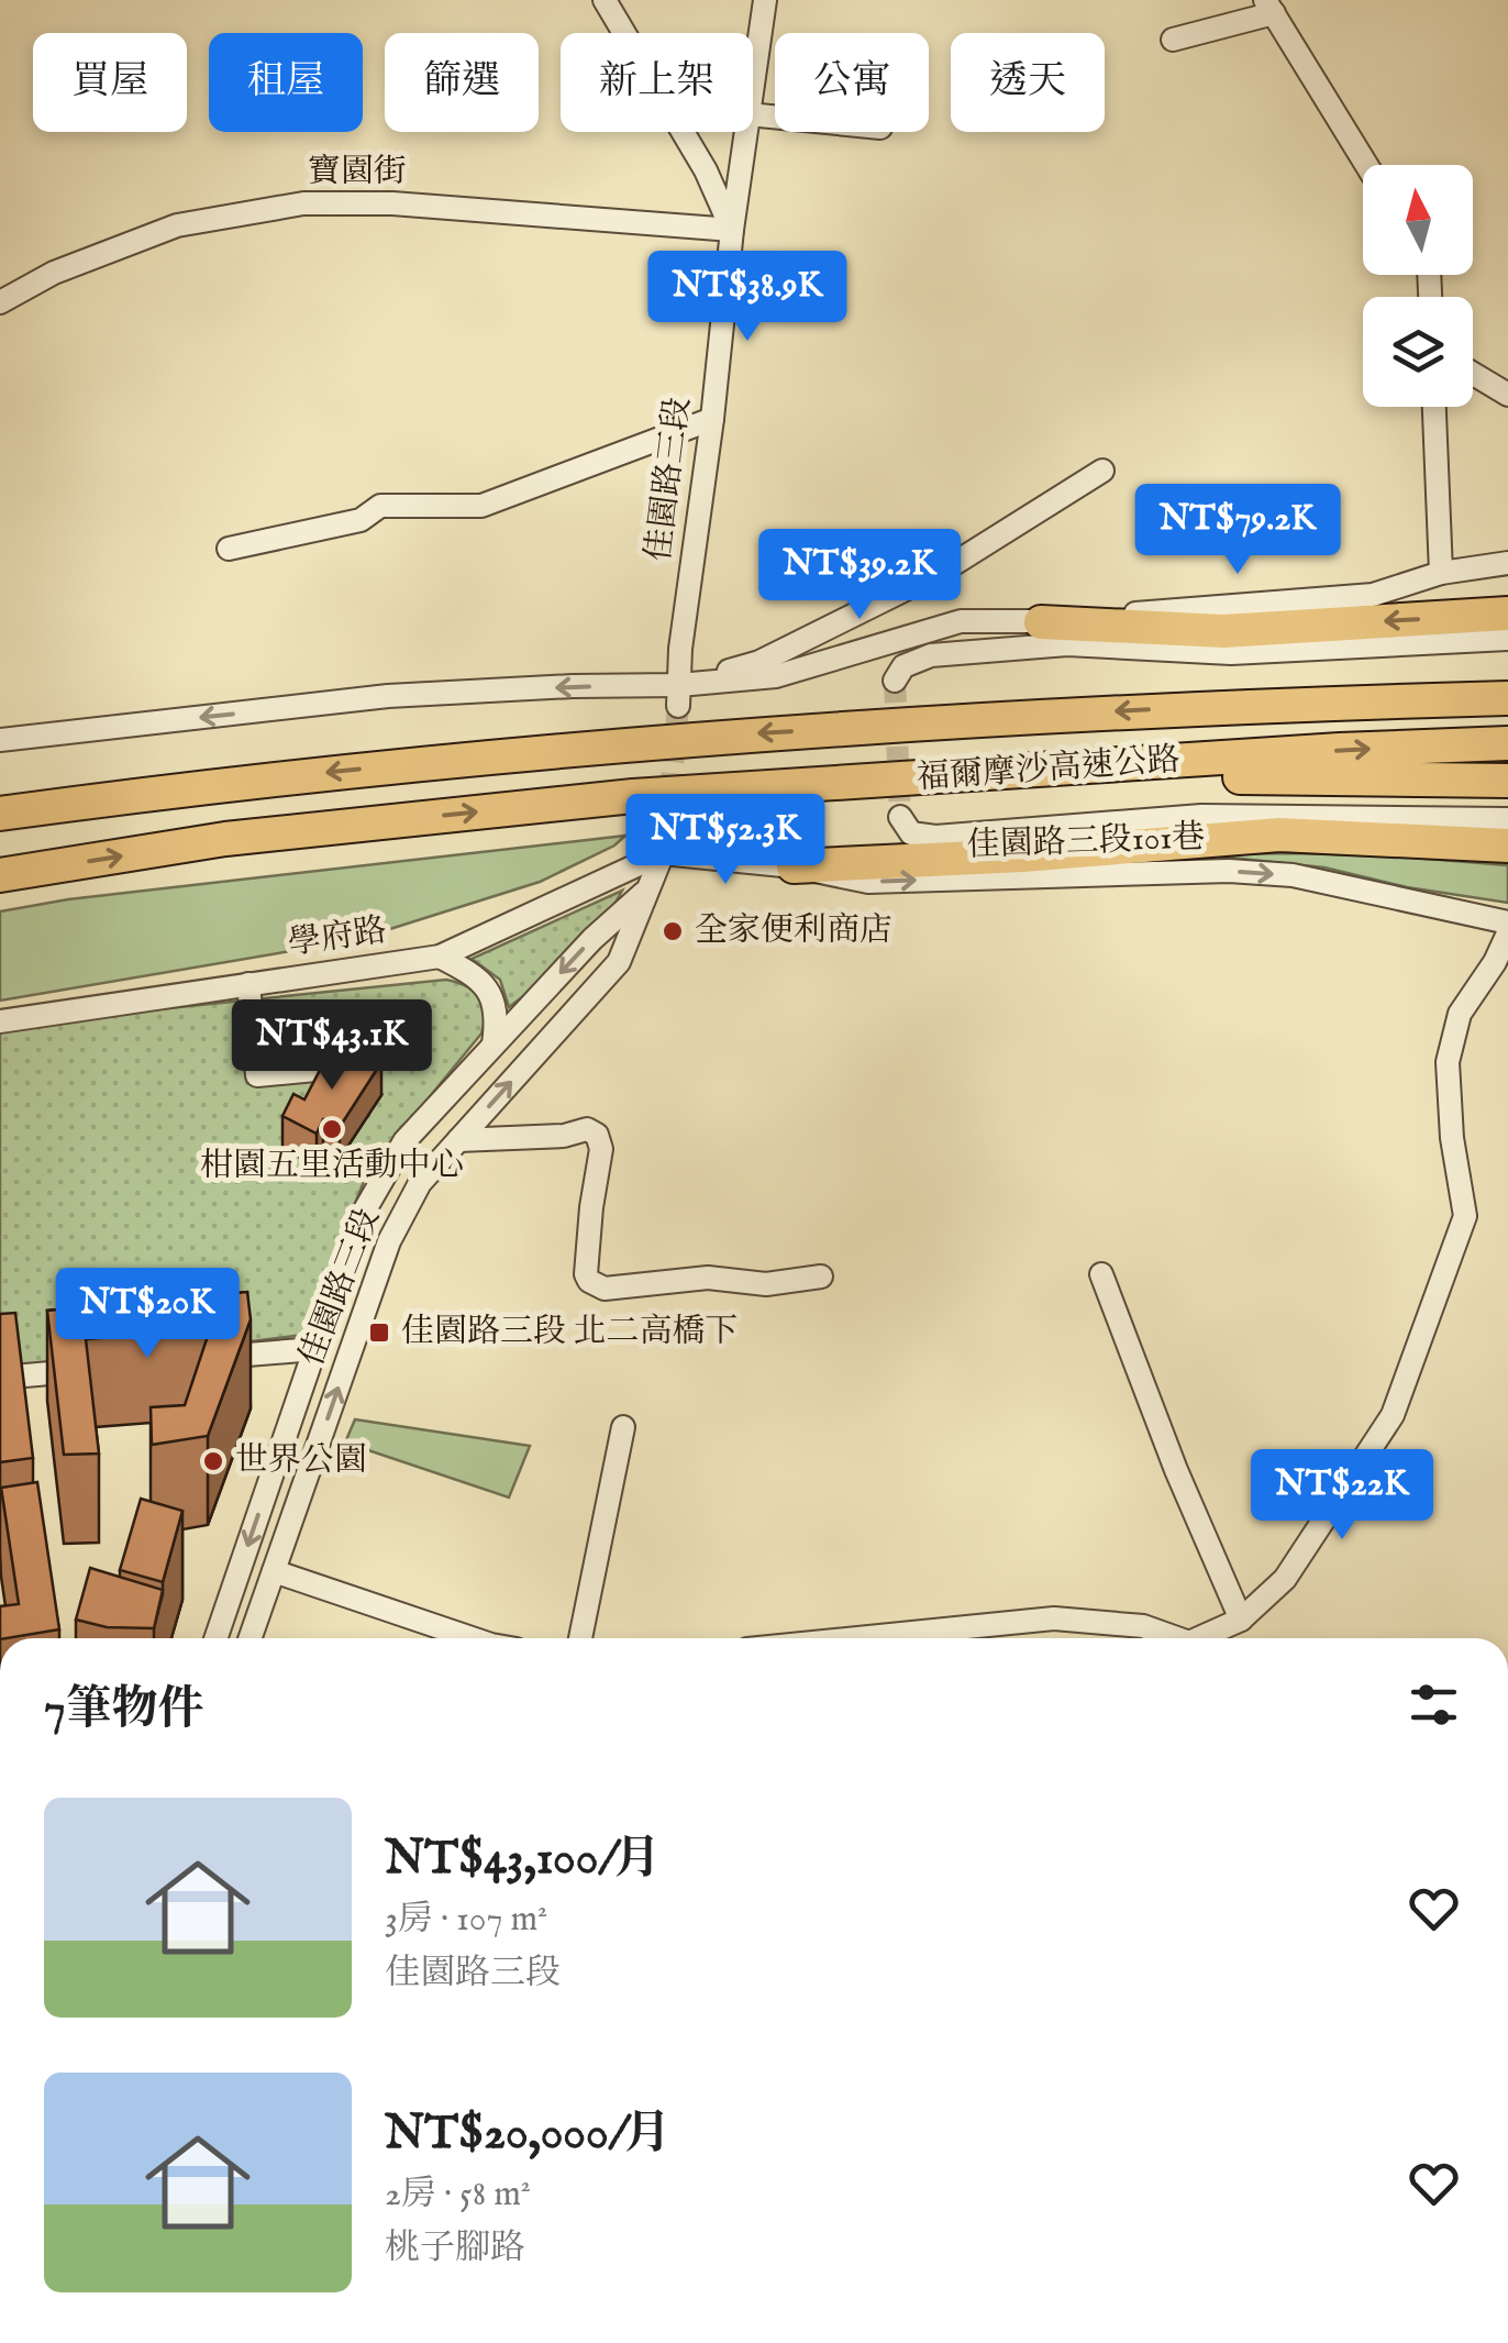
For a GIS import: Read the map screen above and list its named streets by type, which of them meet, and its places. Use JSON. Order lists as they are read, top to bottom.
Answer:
{
  "streets": {
    "highway": ["福爾摩沙高速公路"],
    "street": [
      "寶園街",
      "佳園路三段",
      "佳園路三段101巷",
      "學府路"
    ]
  },
  "crossings": [
    ["寶園街", "佳園路三段"],
    ["佳園路三段", "佳園路三段101巷"],
    ["佳園路三段", "學府路"],
    ["佳園路三段101巷", "學府路"]
  ],
  "places": {
    "other": ["全家便利商店", "柑園五里活動中心", "世界公園"],
    "transit": ["佳園路三段 北二高橋下"]
  },
  "north": "top",
  "page": {
    "chip": [
      "買屋",
      "租屋",
      "篩選",
      "新上架",
      "公寓",
      "透天"
    ],
    "price": [
      "NT$38.9K",
      "NT$79.2K",
      "NT$39.2K",
      "NT$52.3K",
      "NT$43.1K",
      "NT$20K",
      "NT$22K"
    ],
    "heading": "7筆物件",
    "list": [
      {
        "name": "NT$43,100/月",
        "note": "3房 · 107 m² · 佳園路三段"
      },
      {
        "name": "NT$20,000/月",
        "note": "2房 · 58 m² · 桃子腳路"
      }
    ]
  }
}
